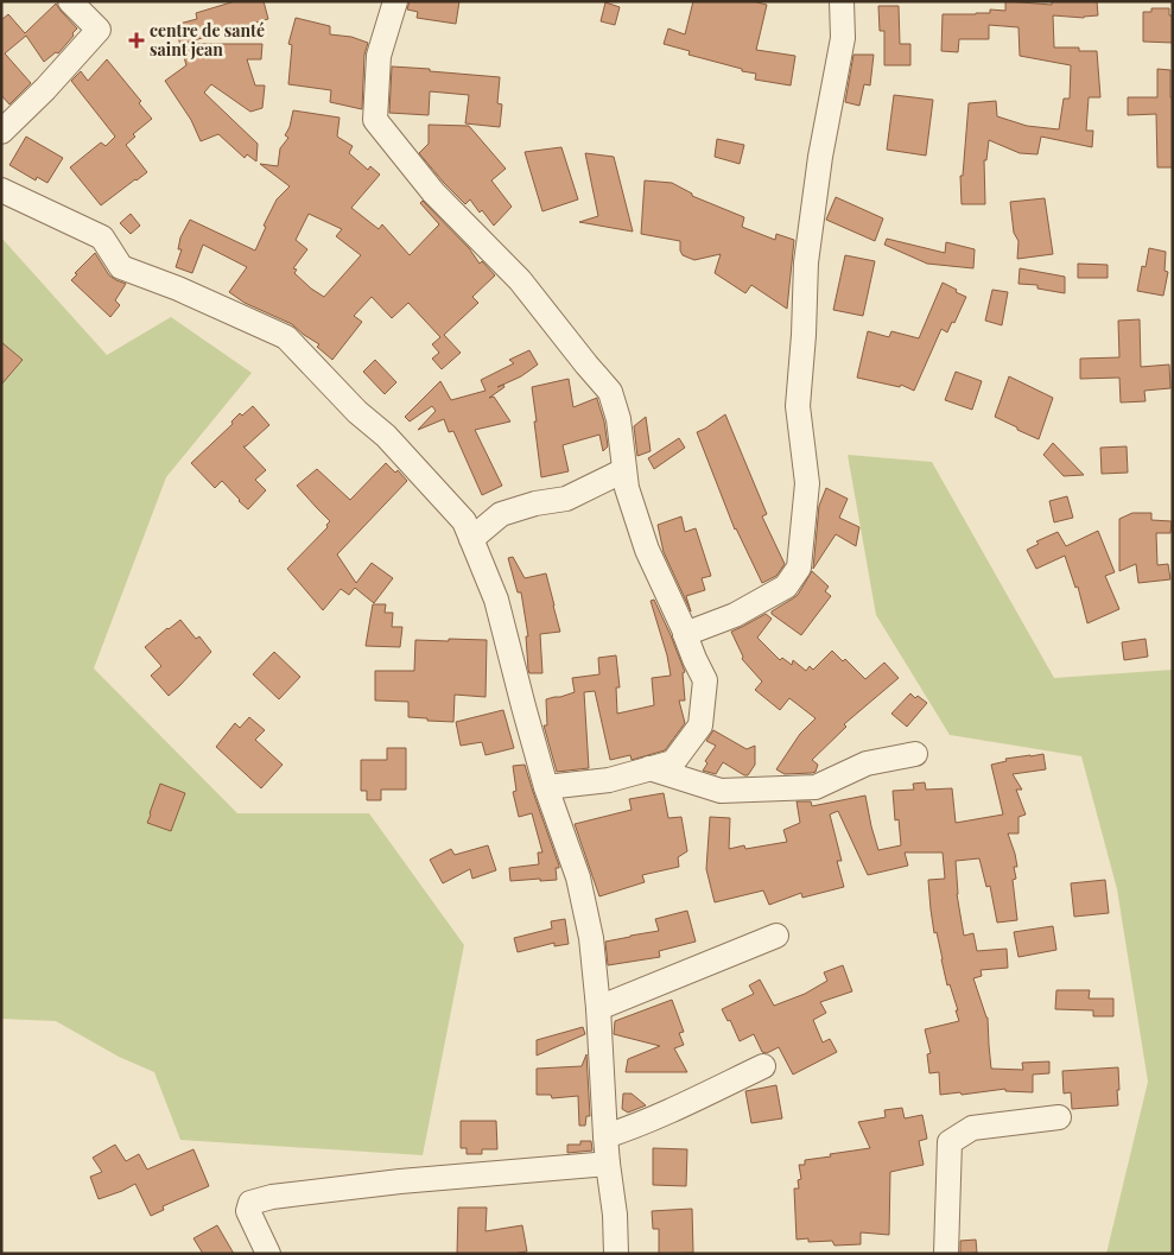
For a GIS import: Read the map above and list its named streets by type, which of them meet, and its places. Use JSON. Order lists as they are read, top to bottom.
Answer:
{
  "places": {
    "health": ["centre de santé saint jean"]
  }
}
